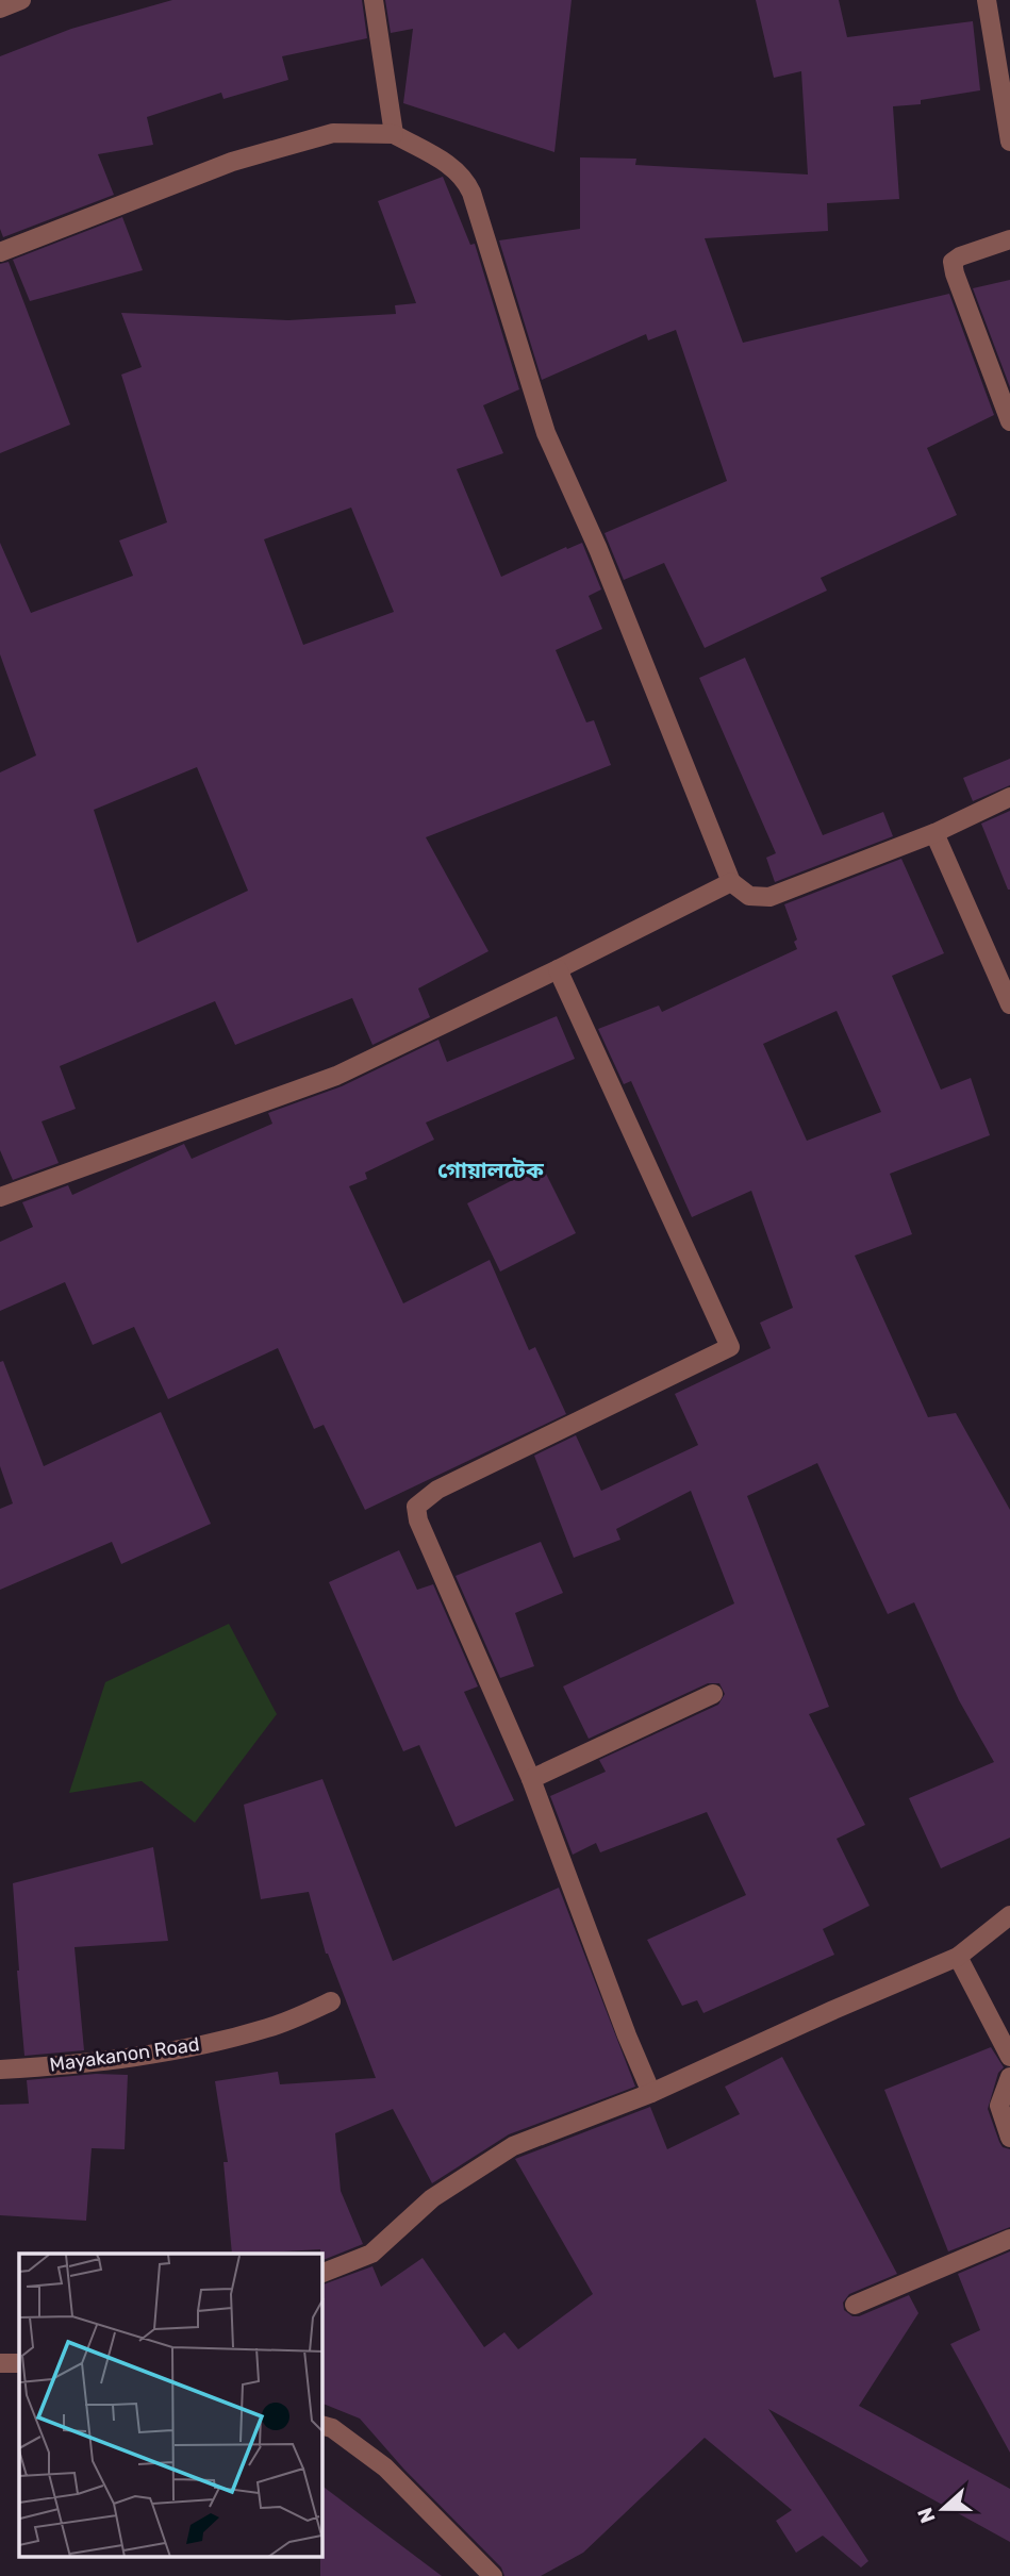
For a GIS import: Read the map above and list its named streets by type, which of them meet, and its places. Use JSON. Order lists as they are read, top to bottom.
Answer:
{
  "streets": {
    "street": ["Mayakanon Road"]
  },
  "districts": ["গোয়ালটেক"],
  "north": "left"
}
